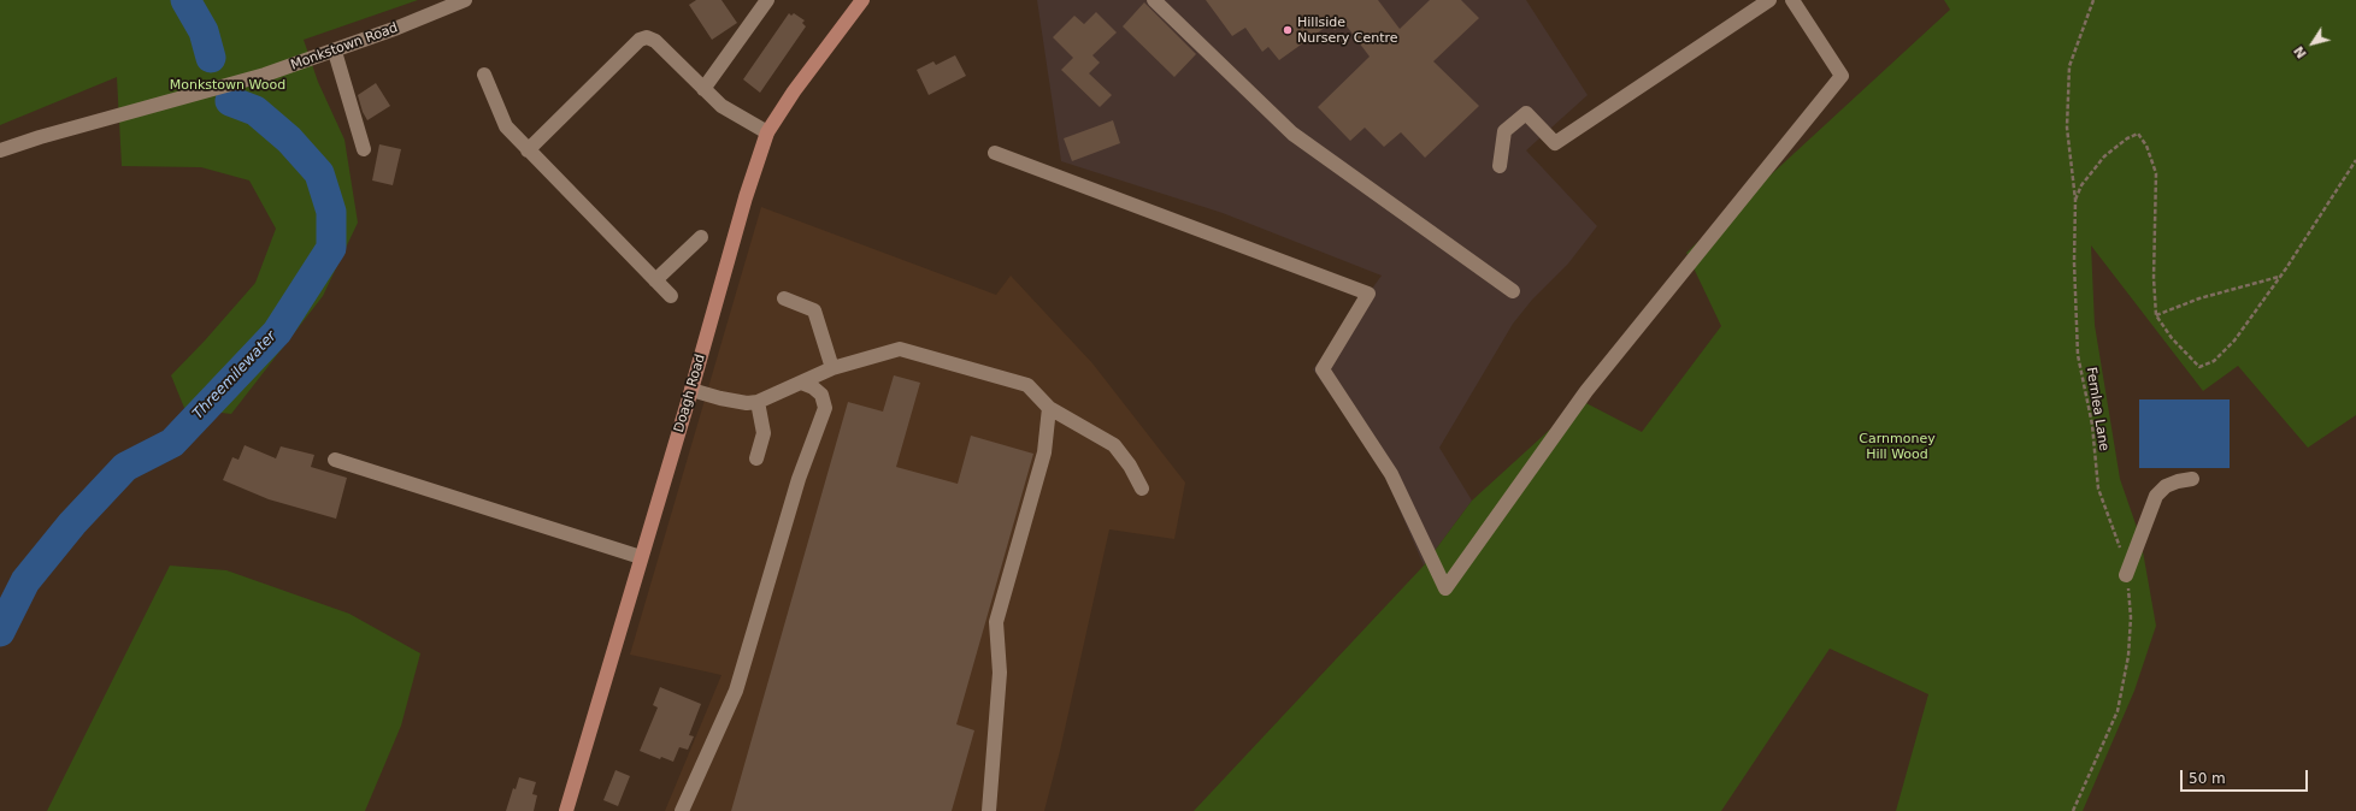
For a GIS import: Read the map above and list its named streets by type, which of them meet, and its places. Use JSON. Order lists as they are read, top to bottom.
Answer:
{
  "streets": {
    "main road": ["Doagh Road"],
    "street": ["Monkstown Road"],
    "path": ["Fernlea Lane"]
  },
  "water": ["Threemilewater"],
  "parks": ["Monkstown Wood", "Carnmoney Hill Wood"],
  "places": ["Hillside Nursery Centre"],
  "scale_bar": "50 m",
  "north": "bottom left"
}
